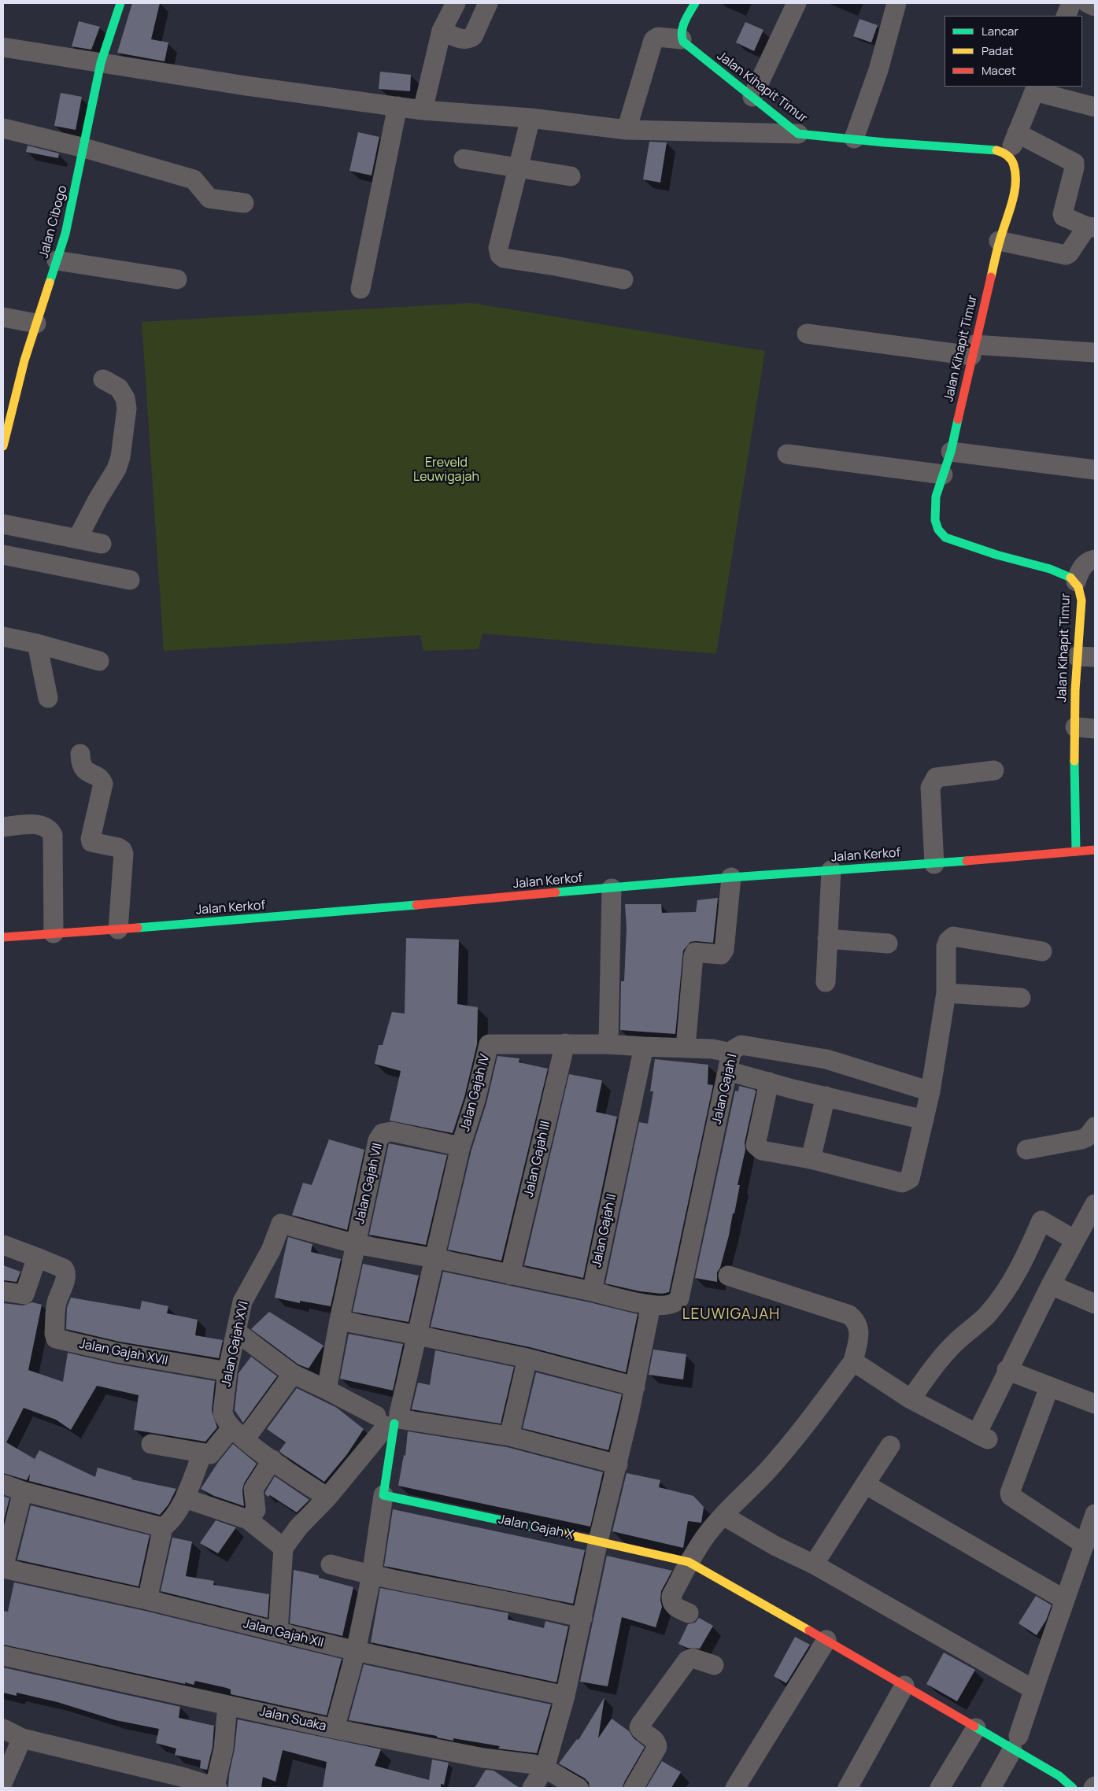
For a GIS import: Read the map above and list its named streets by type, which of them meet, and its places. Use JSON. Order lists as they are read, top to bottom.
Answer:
{
  "streets": {
    "street": [
      "Jalan Kihapit Timur",
      "Jalan Cibogo",
      "Jalan Kerkof",
      "Jalan Gajah I",
      "Jalan Gajah IV",
      "Jalan Gajah III",
      "Jalan Gajah VII",
      "Jalan Gajah II",
      "Jalan Gajah XVI",
      "Jalan Gajah XVII",
      "Jalan Gajah X",
      "Jalan Gajah XII",
      "Jalan Suaka"
    ]
  },
  "crossings": [
    ["Jalan Kihapit Timur", "Jalan Kerkof"],
    ["Jalan Gajah I", "Jalan Gajah II"],
    ["Jalan Gajah IV", "Jalan Gajah III"],
    ["Jalan Gajah IV", "Jalan Gajah VII"],
    ["Jalan Gajah VII", "Jalan Gajah XVI"],
    ["Jalan Gajah XVI", "Jalan Gajah XVII"]
  ],
  "districts": ["LEUWIGAJAH"],
  "parks": ["Ereveld Leuwigajah"],
  "legend": ["Lancar", "Padat", "Macet"]
}
